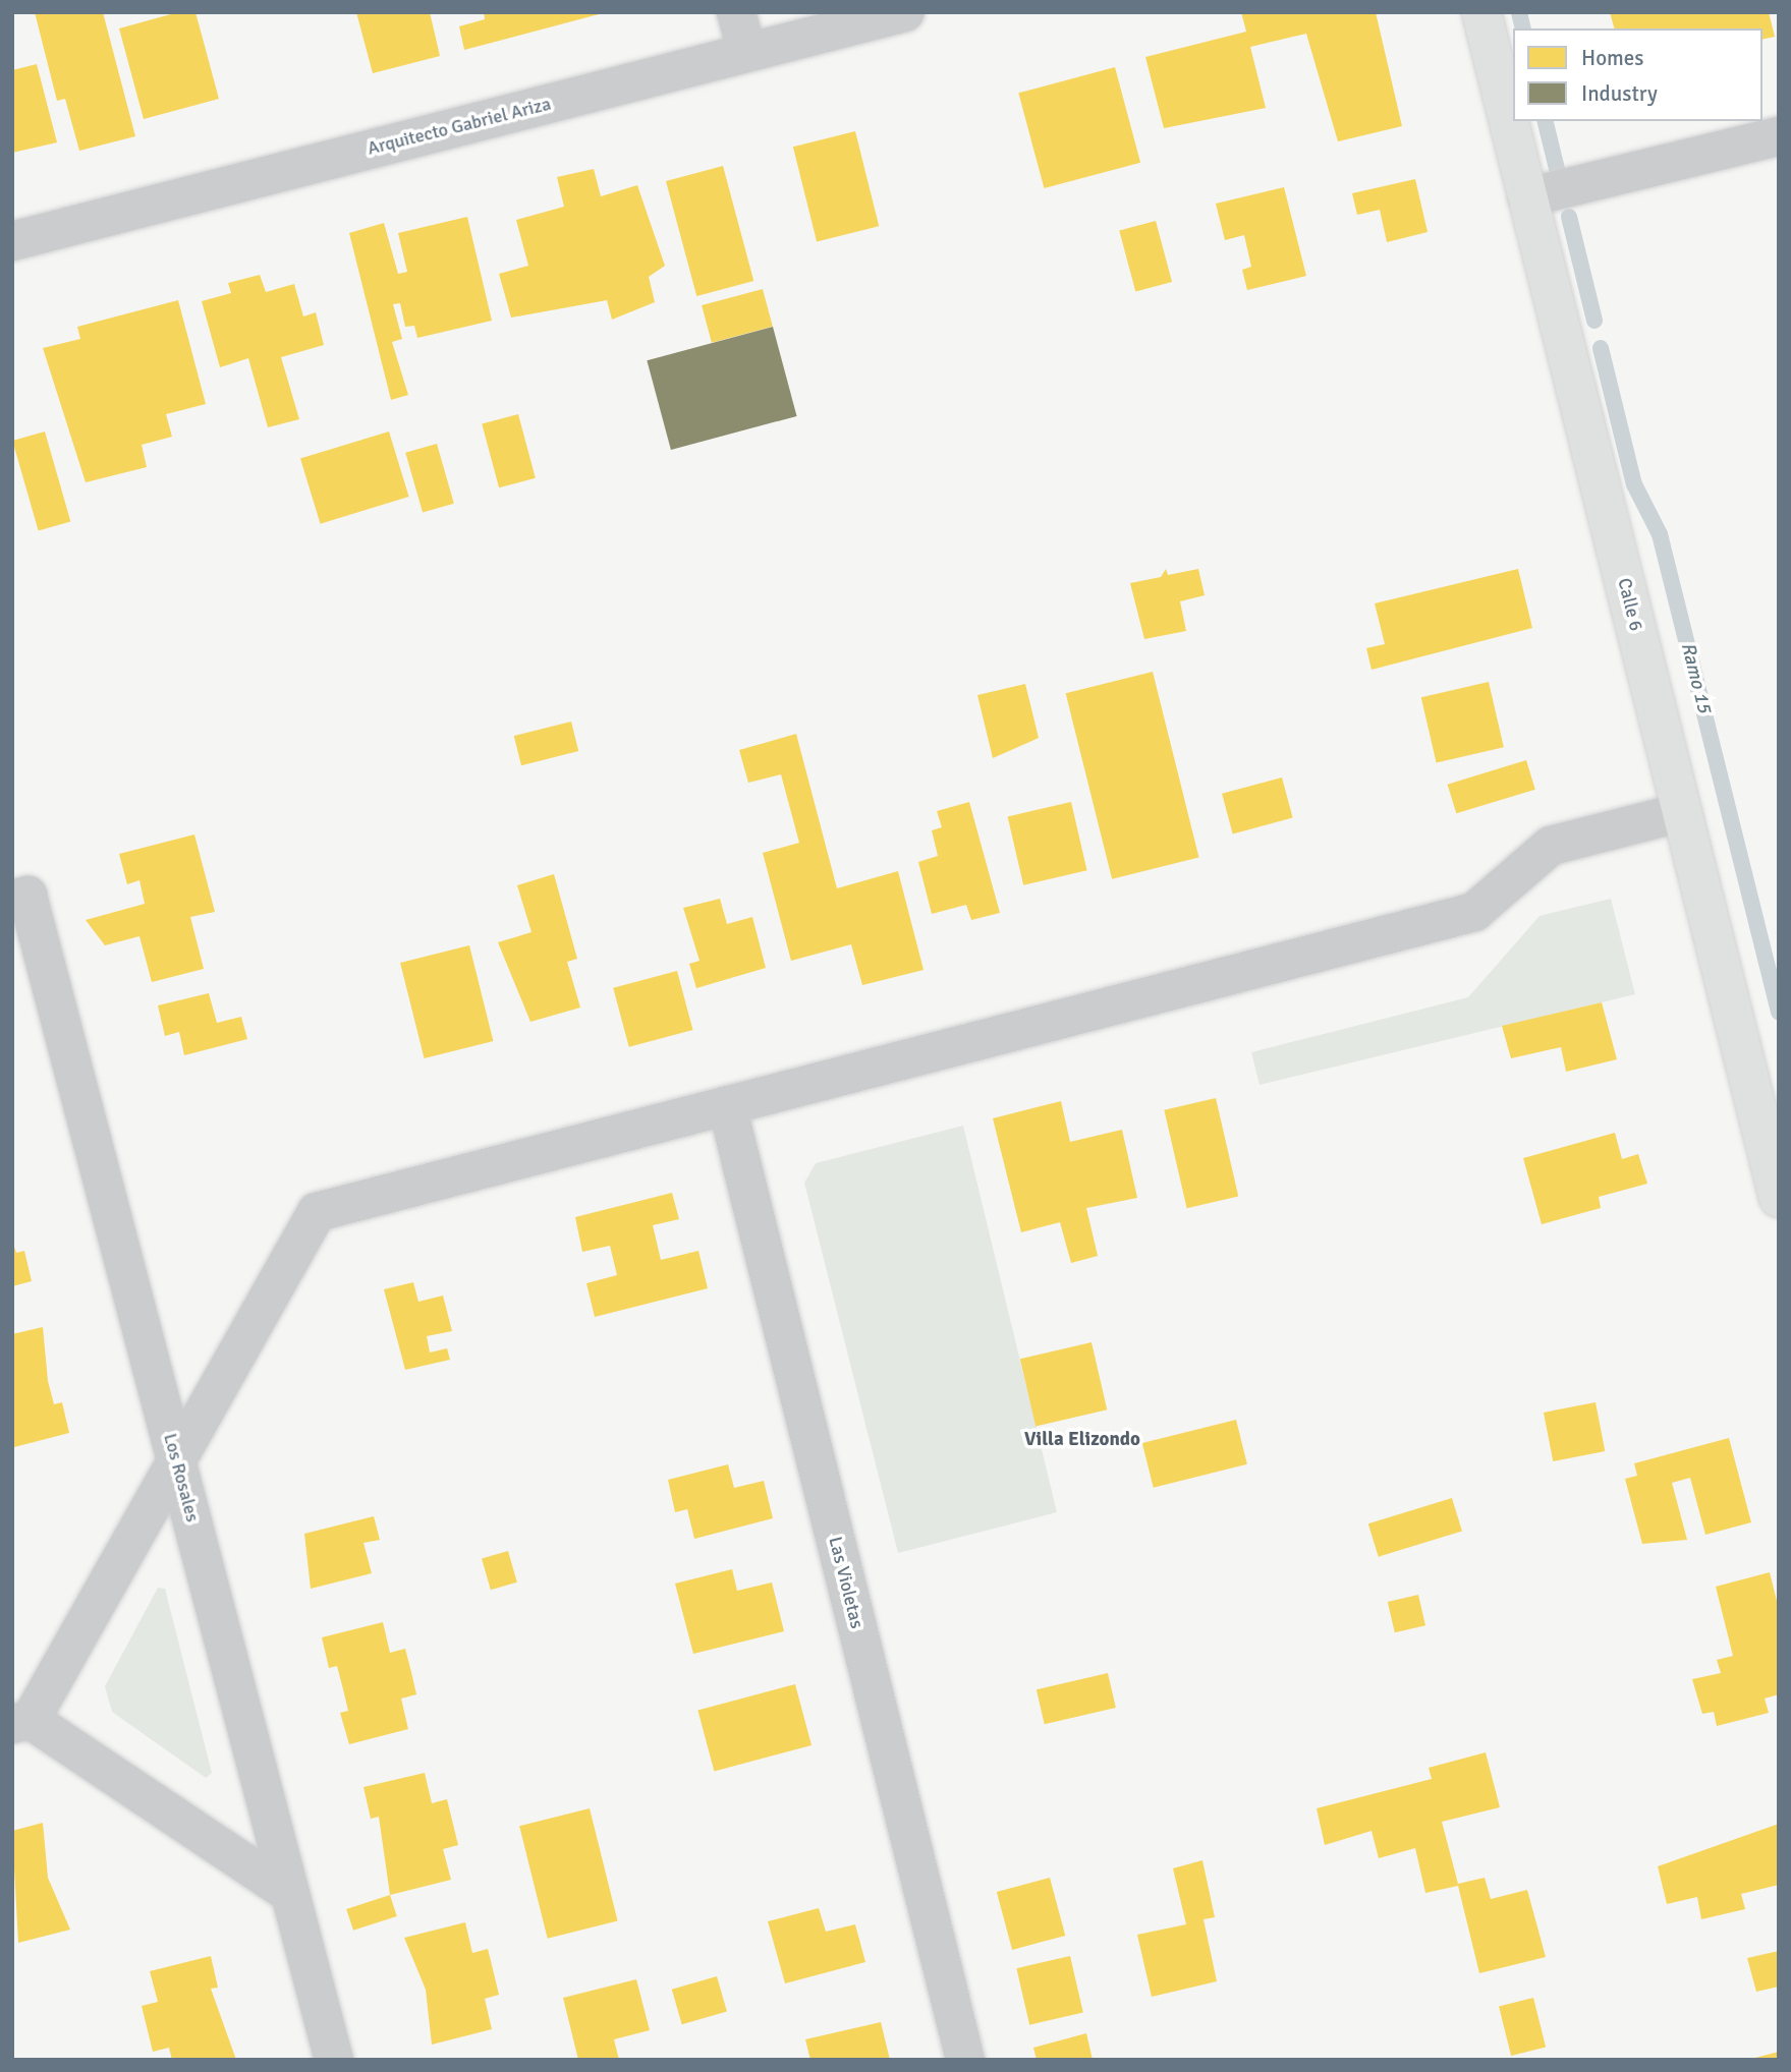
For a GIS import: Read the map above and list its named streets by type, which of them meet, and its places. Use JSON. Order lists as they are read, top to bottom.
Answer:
{
  "streets": {
    "street": [
      "Arquitecto Gabriel Ariza",
      "Calle 6",
      "Los Rosales",
      "Las Violetas"
    ]
  },
  "districts": ["Villa Elizondo"],
  "water": ["Ramo 15"],
  "legend": ["Homes", "Industry"]
}
